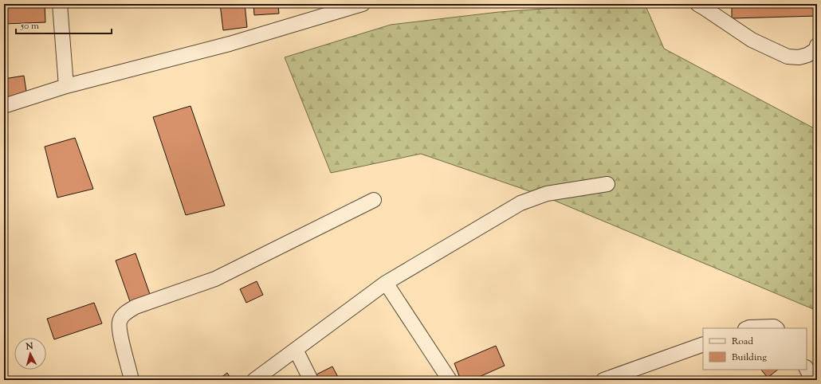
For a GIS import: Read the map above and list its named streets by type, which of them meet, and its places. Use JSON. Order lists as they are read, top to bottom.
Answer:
{
  "legend": ["Road", "Building"],
  "scale_bar": "50 m",
  "north": "top"
}
